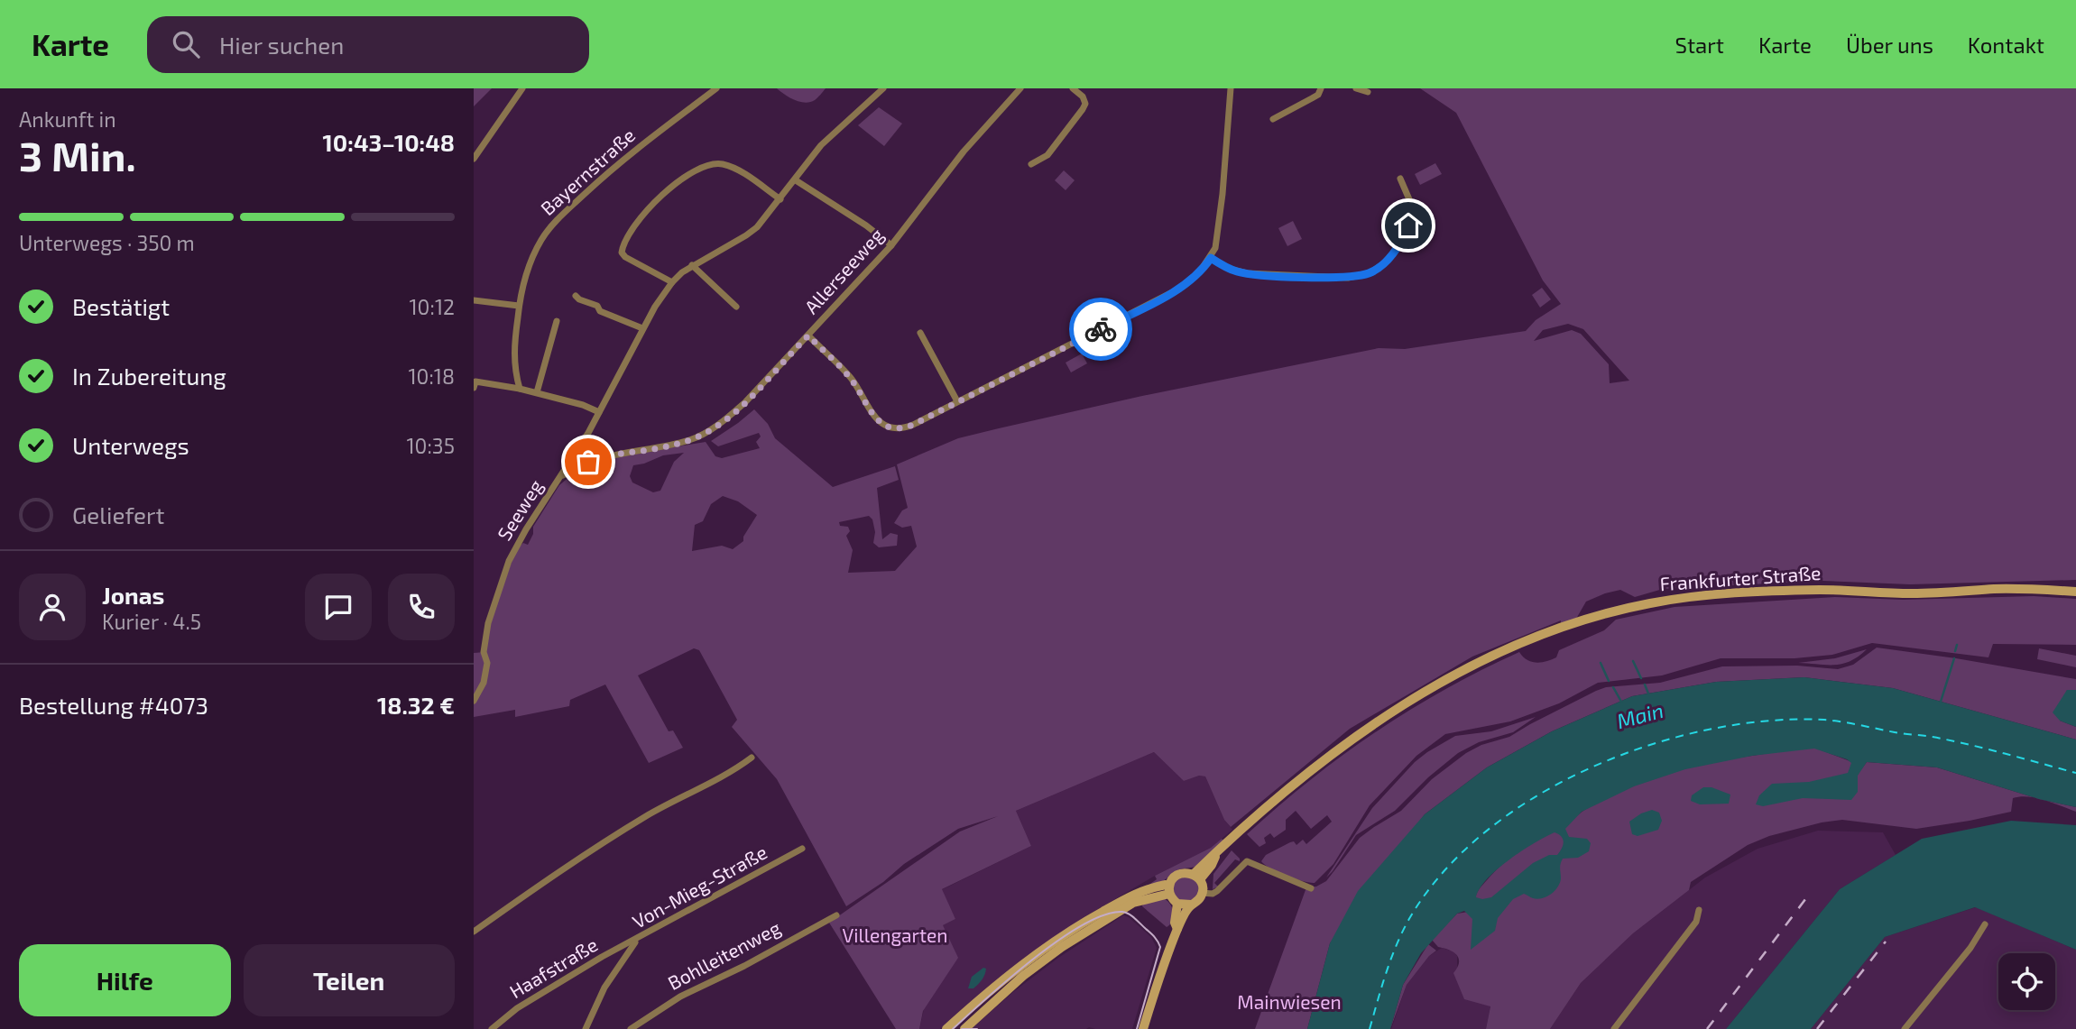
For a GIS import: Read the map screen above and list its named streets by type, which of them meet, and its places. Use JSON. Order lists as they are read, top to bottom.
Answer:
{
  "streets": {
    "main road": ["Frankfurter Straße"],
    "street": [
      "Bayernstraße",
      "Allerseeweg",
      "Seeweg",
      "Von-Mieg-Straße",
      "Bohlleitenweg",
      "Haafstraße"
    ]
  },
  "crossings": [
    ["Allerseeweg", "Seeweg"],
    ["Von-Mieg-Straße", "Haafstraße"]
  ],
  "water": ["Main"],
  "parks": ["Villengarten", "Mainwiesen"],
  "page": {
    "header": "Karte",
    "search": "Hier suchen",
    "nav": [
      "Start",
      "Karte",
      "Über uns",
      "Kontakt"
    ],
    "heading": ["3 Min.", "Ankunft in", "10:43–10:48"],
    "panel": [
      "Jonas",
      "Kurier · 4.5",
      "Bestellung #4073",
      "18.32 €"
    ],
    "bar": "Unterwegs · 350 m",
    "list": [
      ["Bestätigt", "10:12"],
      ["In Zubereitung", "10:18"],
      ["Unterwegs", "10:35"],
      "Geliefert"
    ],
    "buttons": ["Hilfe", "Teilen"]
  }
}
